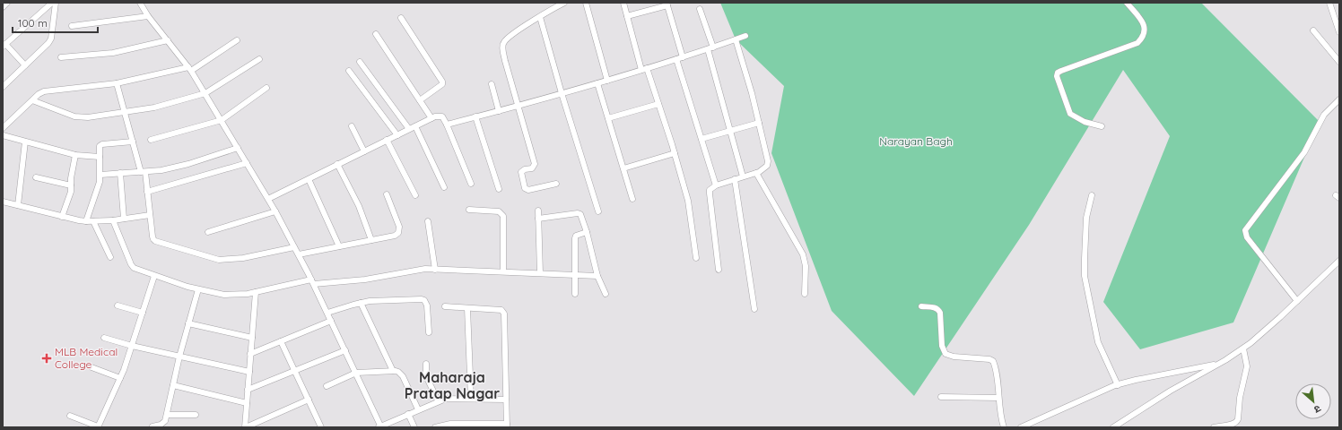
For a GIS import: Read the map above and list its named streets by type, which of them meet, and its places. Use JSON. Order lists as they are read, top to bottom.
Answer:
{
  "districts": ["Maharaja Pratap Nagar"],
  "parks": ["Narayan Bagh"],
  "places": {
    "health": ["MLB Medical College"]
  },
  "scale_bar": "100 m",
  "north": "bottom right"
}
